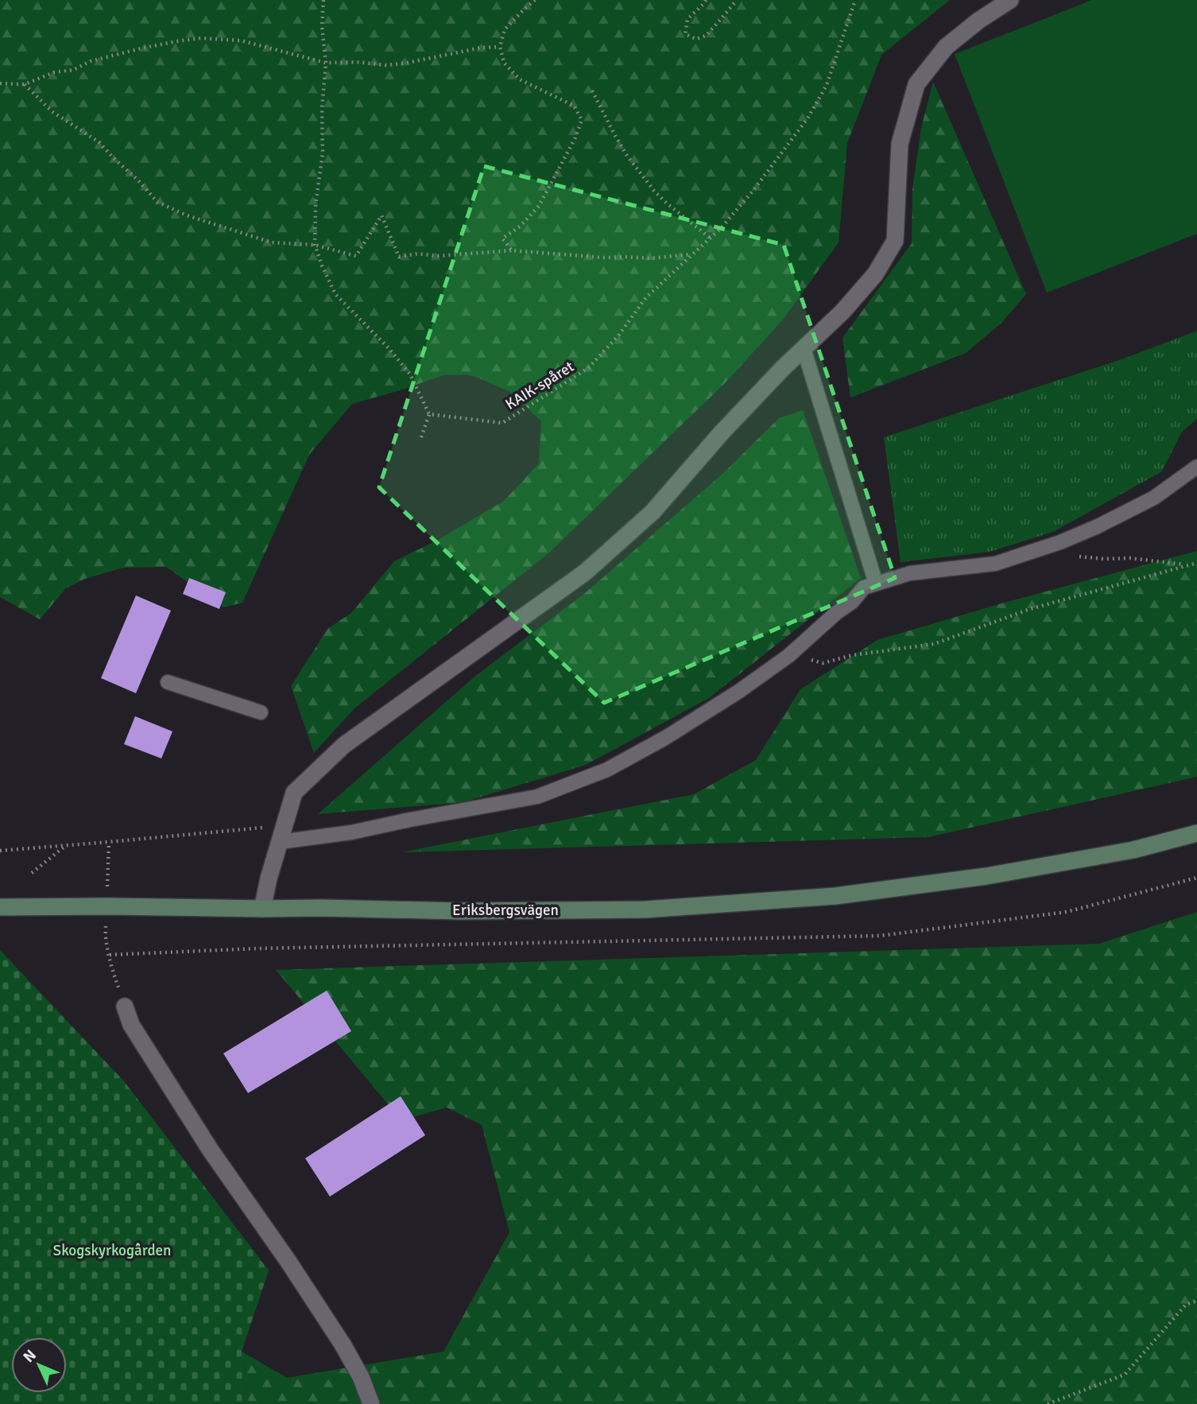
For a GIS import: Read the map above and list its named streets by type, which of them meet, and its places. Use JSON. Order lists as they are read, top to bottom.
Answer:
{
  "streets": {
    "main road": ["Eriksbergsvägen"],
    "path": ["KAIK-spåret"]
  },
  "parks": ["Skogskyrkogården"],
  "north": "top left"
}
